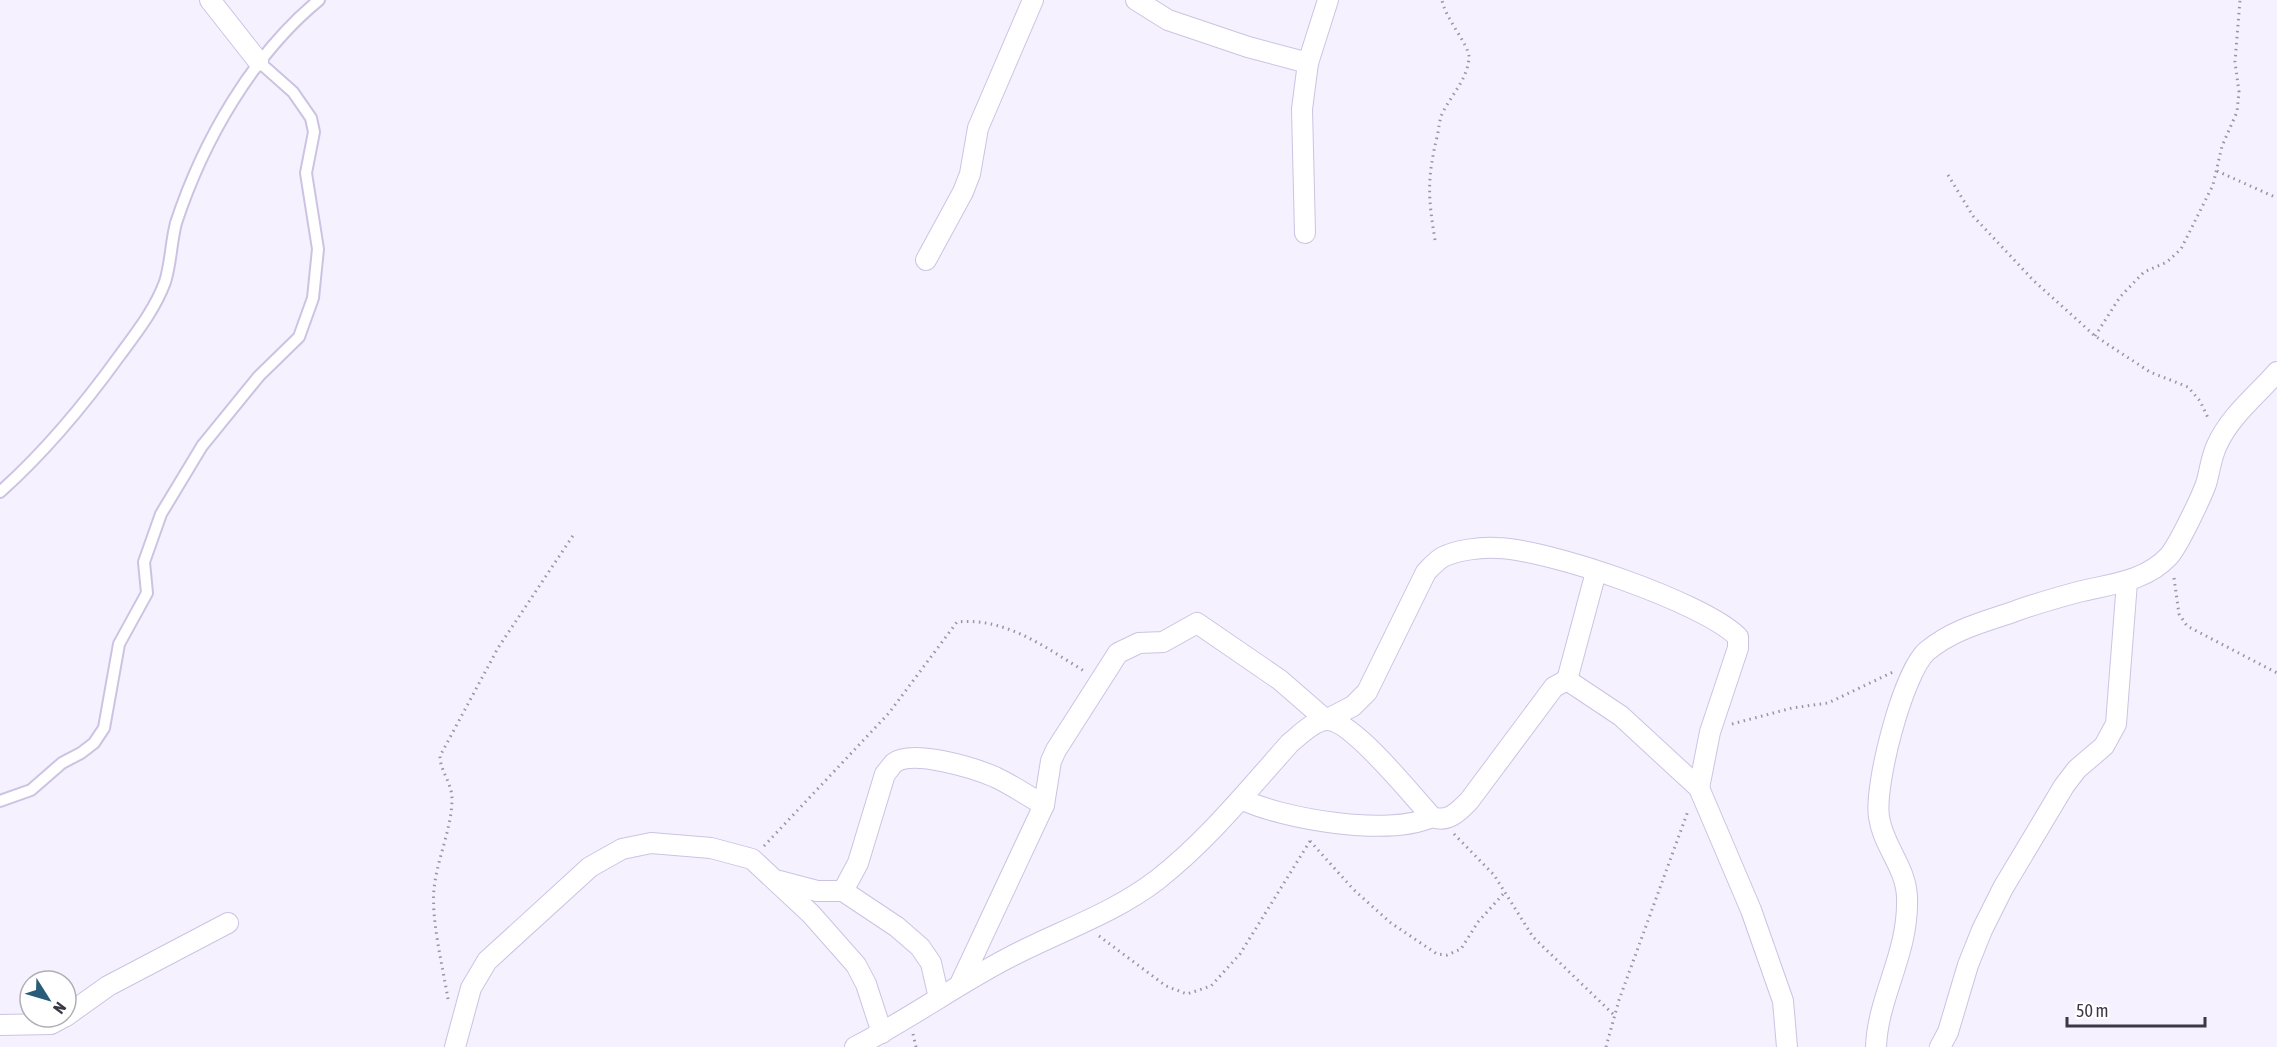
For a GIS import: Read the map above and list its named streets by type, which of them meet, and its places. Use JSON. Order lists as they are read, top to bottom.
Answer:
{
  "scale_bar": "50 m",
  "north": "bottom right"
}
